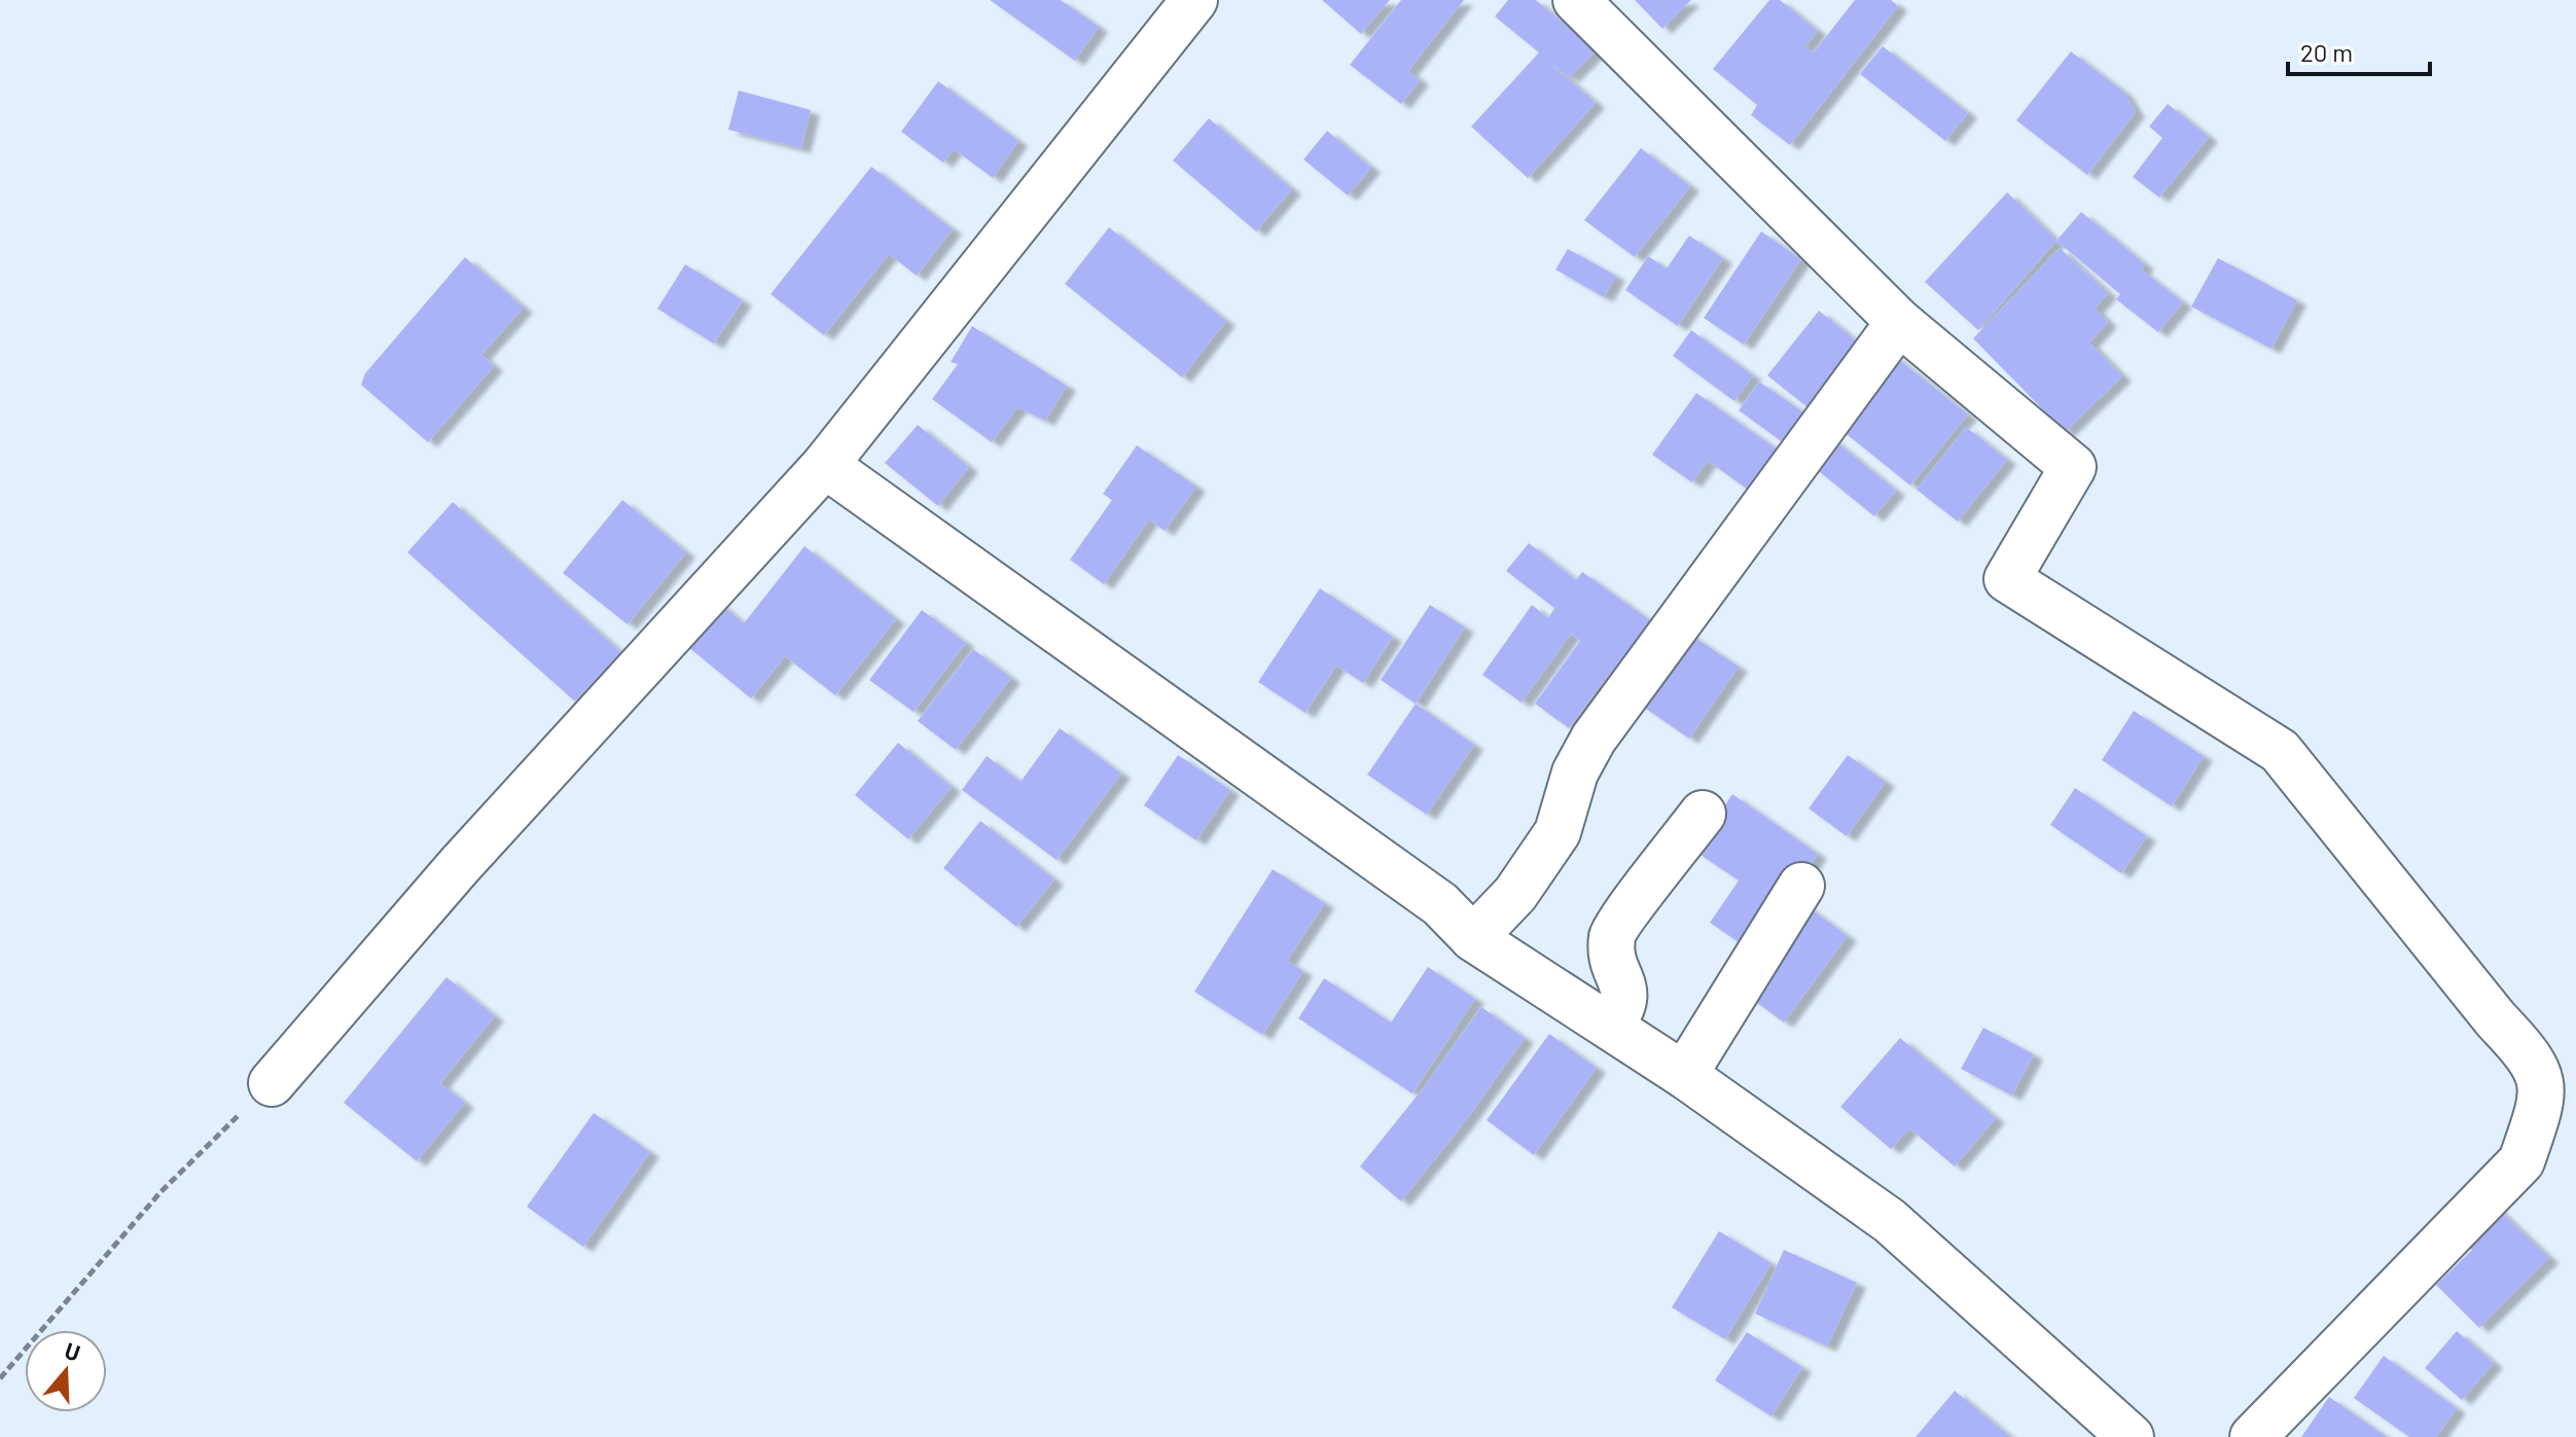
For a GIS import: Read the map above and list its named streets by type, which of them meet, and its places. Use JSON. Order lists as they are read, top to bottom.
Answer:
{
  "scale_bar": "20 m",
  "north": "top"
}
